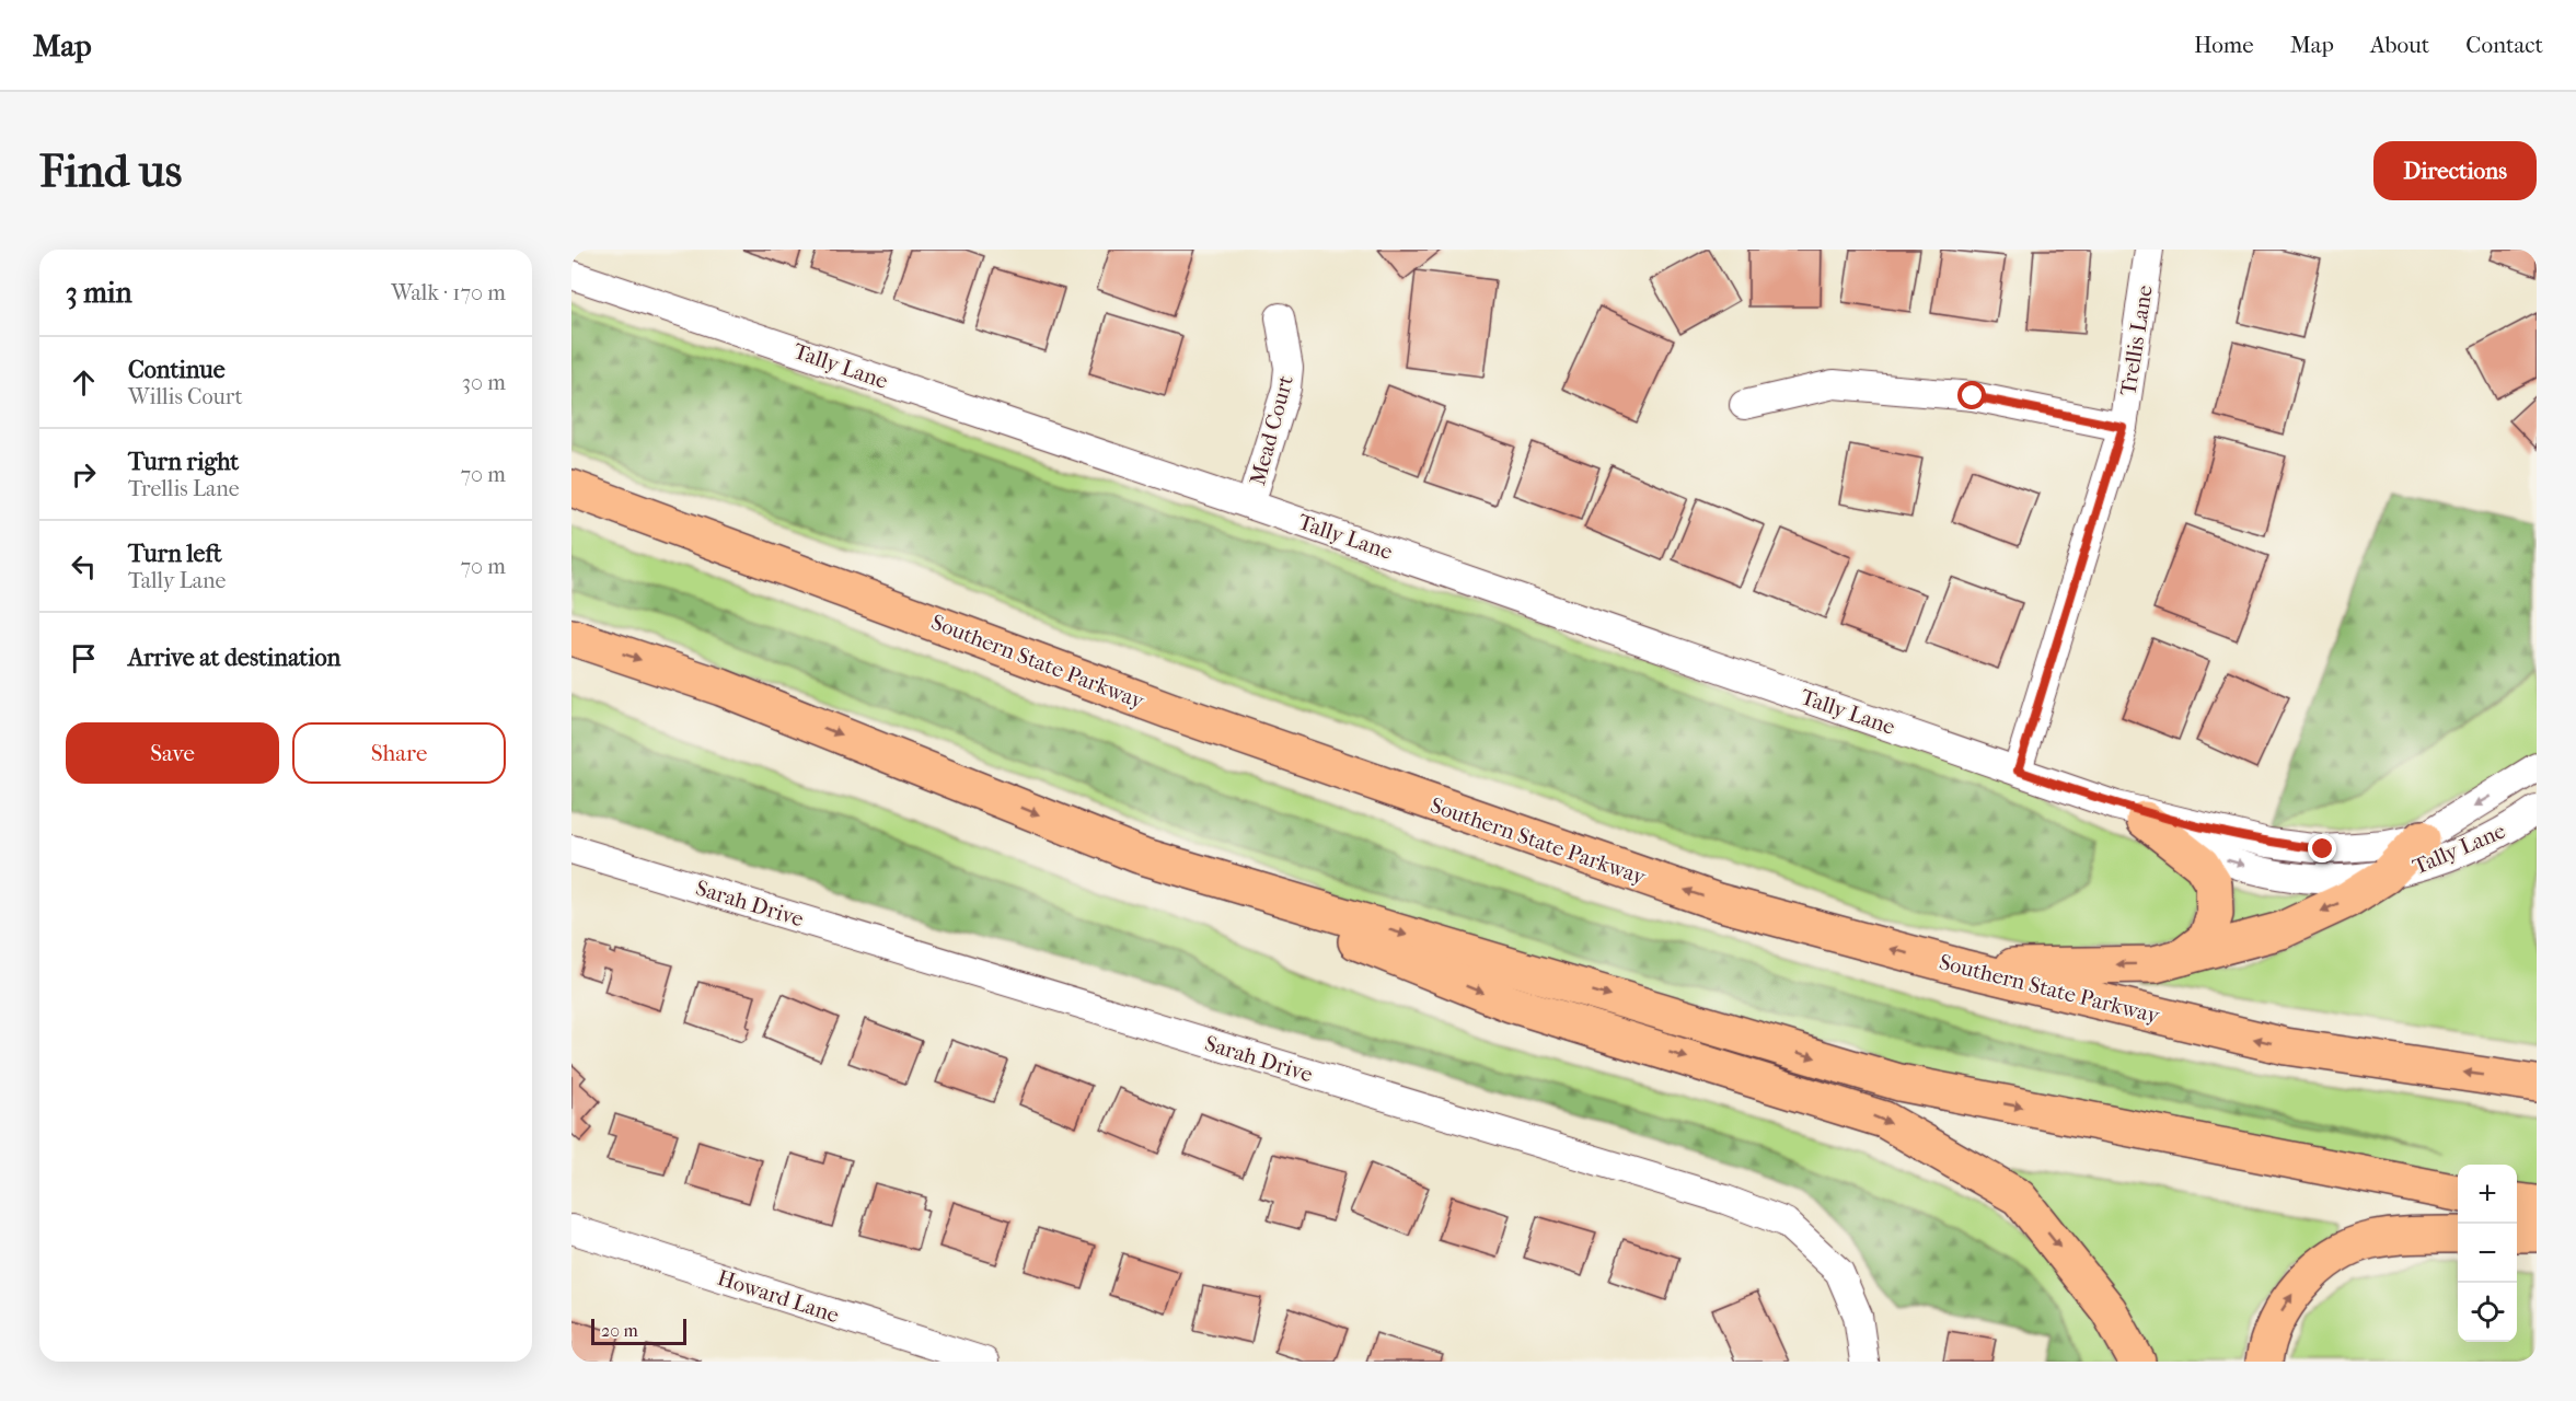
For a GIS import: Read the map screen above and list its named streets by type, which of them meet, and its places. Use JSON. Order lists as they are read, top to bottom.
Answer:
{
  "streets": {
    "highway": ["Southern State Parkway"],
    "street": [
      "Trellis Lane",
      "Tally Lane",
      "Mead Court",
      "Sarah Drive",
      "Howard Lane"
    ]
  },
  "crossings": [
    ["Trellis Lane", "Tally Lane"],
    ["Tally Lane", "Mead Court"]
  ],
  "scale_bar": "20 m",
  "page": {
    "header": "Map",
    "nav": [
      "Home",
      "Map",
      "About",
      "Contact"
    ],
    "buttons": [
      "Directions",
      ["Save", "Share"]
    ],
    "title": "Find us",
    "heading": ["3 min", "Walk · 170 m"],
    "list": [
      ["Continue", "Willis Court", "30 m"],
      ["Turn right", "Trellis Lane", "70 m"],
      ["Turn left", "Tally Lane", "70 m"],
      "Arrive at destination"
    ],
    "map_buttons": ["+", "−"],
    "scale": "20 m"
  }
}
